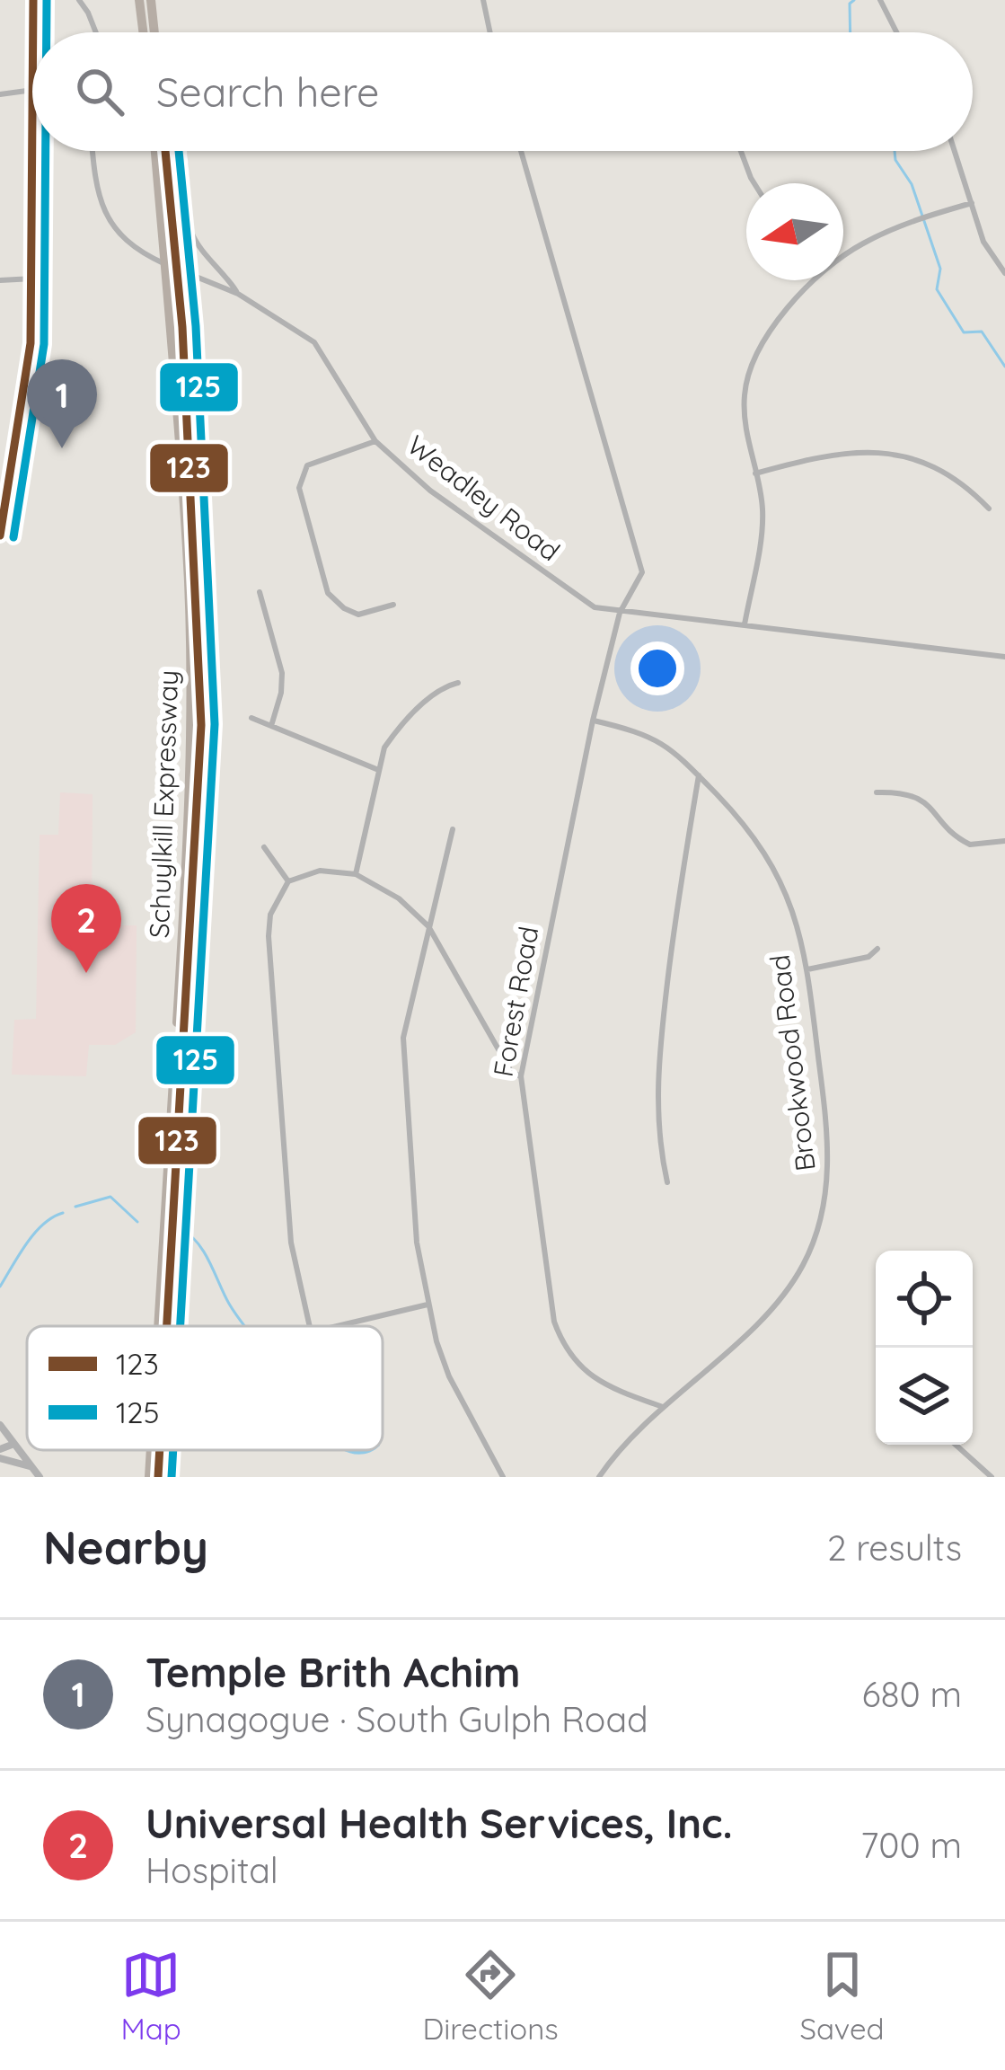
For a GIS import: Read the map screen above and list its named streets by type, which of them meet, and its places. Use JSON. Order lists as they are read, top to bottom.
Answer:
{
  "streets": {
    "highway": ["Schuylkill Expressway"],
    "street": ["Weadley Road", "Forest Road", "Brookwood Road"]
  },
  "crossings": [
    ["Weadley Road", "Forest Road"],
    ["Forest Road", "Brookwood Road"]
  ],
  "lines": ["transit line 123", "transit line 125"],
  "legend": ["123", "125"],
  "north": "left",
  "page": {
    "search": "Search here",
    "pins": ["1", "2"],
    "heading": ["Nearby", "2 results"],
    "list": [
      {
        "mark": "1",
        "name": "Temple Brith Achim",
        "note": "Synagogue · South Gulph Road",
        "value": "680 m"
      },
      {
        "mark": "2",
        "name": "Universal Health Services, Inc.",
        "note": "Hospital",
        "value": "700 m"
      }
    ],
    "nav": ["Map", "Directions", "Saved"]
  }
}
